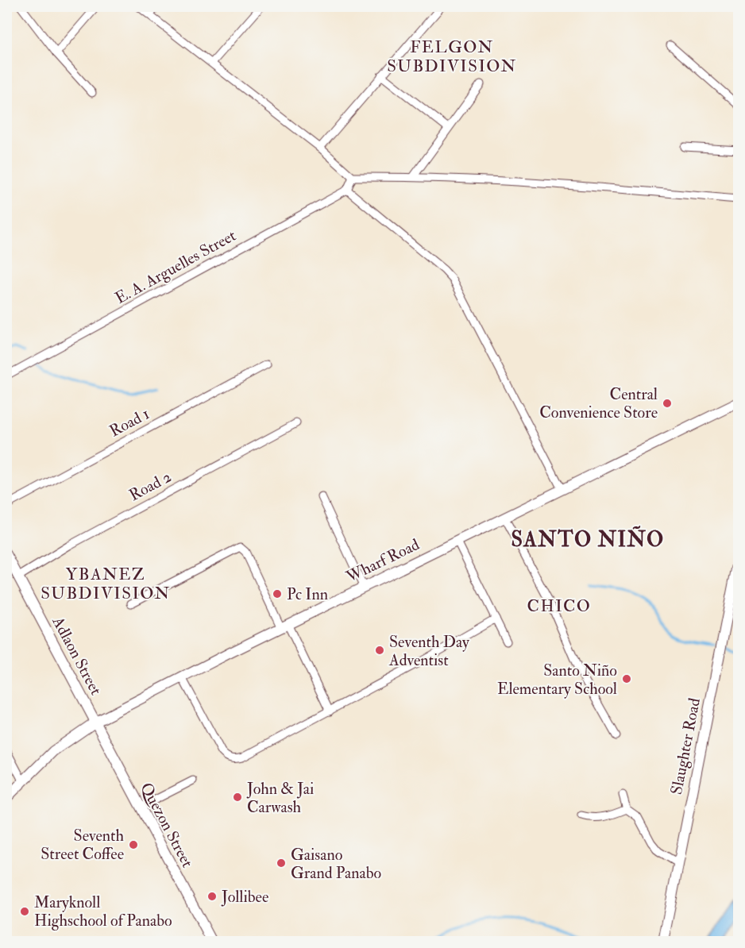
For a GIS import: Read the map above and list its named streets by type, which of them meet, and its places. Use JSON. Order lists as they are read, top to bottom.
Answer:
{
  "streets": {
    "main road": [
      "Wharf Road",
      "Adlaon Street",
      "Slaughter Road",
      "Quezon Street"
    ],
    "street": ["E. A. Arguelles Street", "Road 1", "Road 2"]
  },
  "crossings": [
    ["Road 2", "Adlaon Street"],
    ["Wharf Road", "Adlaon Street"],
    ["Wharf Road", "Quezon Street"],
    ["Adlaon Street", "Quezon Street"]
  ],
  "districts": [
    "FELGON SUBDIVISION",
    "SANTO NIÑO",
    "YBANEZ SUBDIVISION",
    "CHICO"
  ],
  "places": [
    "Central Convenience Store",
    "Pc Inn",
    "Seventh Day Adventist",
    "Santo Niño Elementary School",
    "John & Jai Carwash",
    "Seventh Street Coffee",
    "Gaisano Grand Panabo",
    "Jollibee",
    "Maryknoll Highschool of Panabo"
  ]
}
